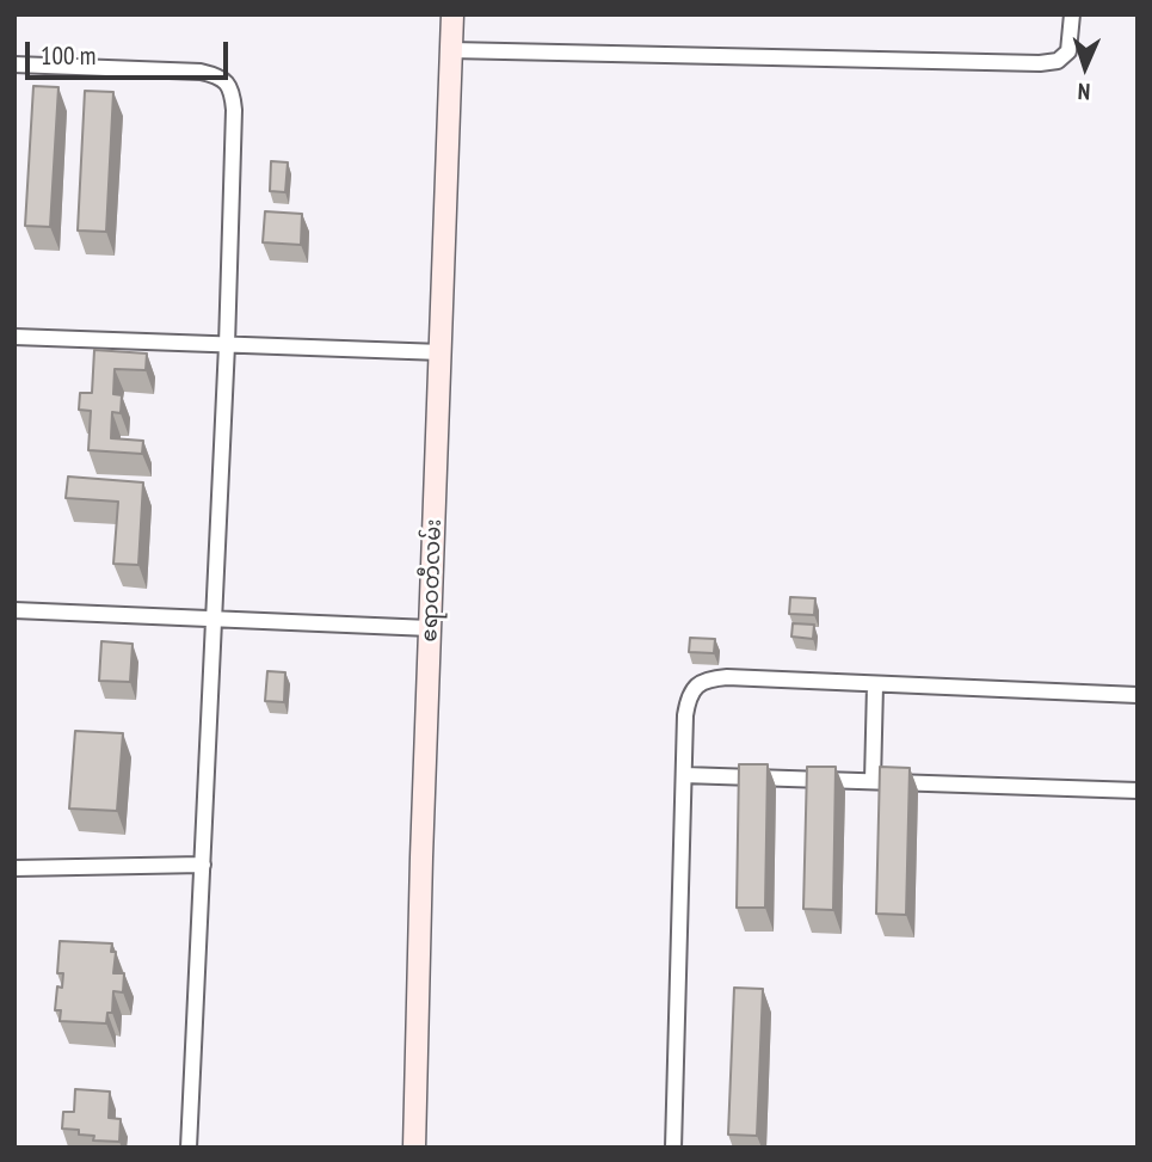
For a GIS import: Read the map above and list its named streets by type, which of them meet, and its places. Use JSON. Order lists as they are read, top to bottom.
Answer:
{
  "streets": {
    "street": ["ဧရာဝတီလမ်း"]
  },
  "scale_bar": "100 m",
  "north": "bottom"
}
